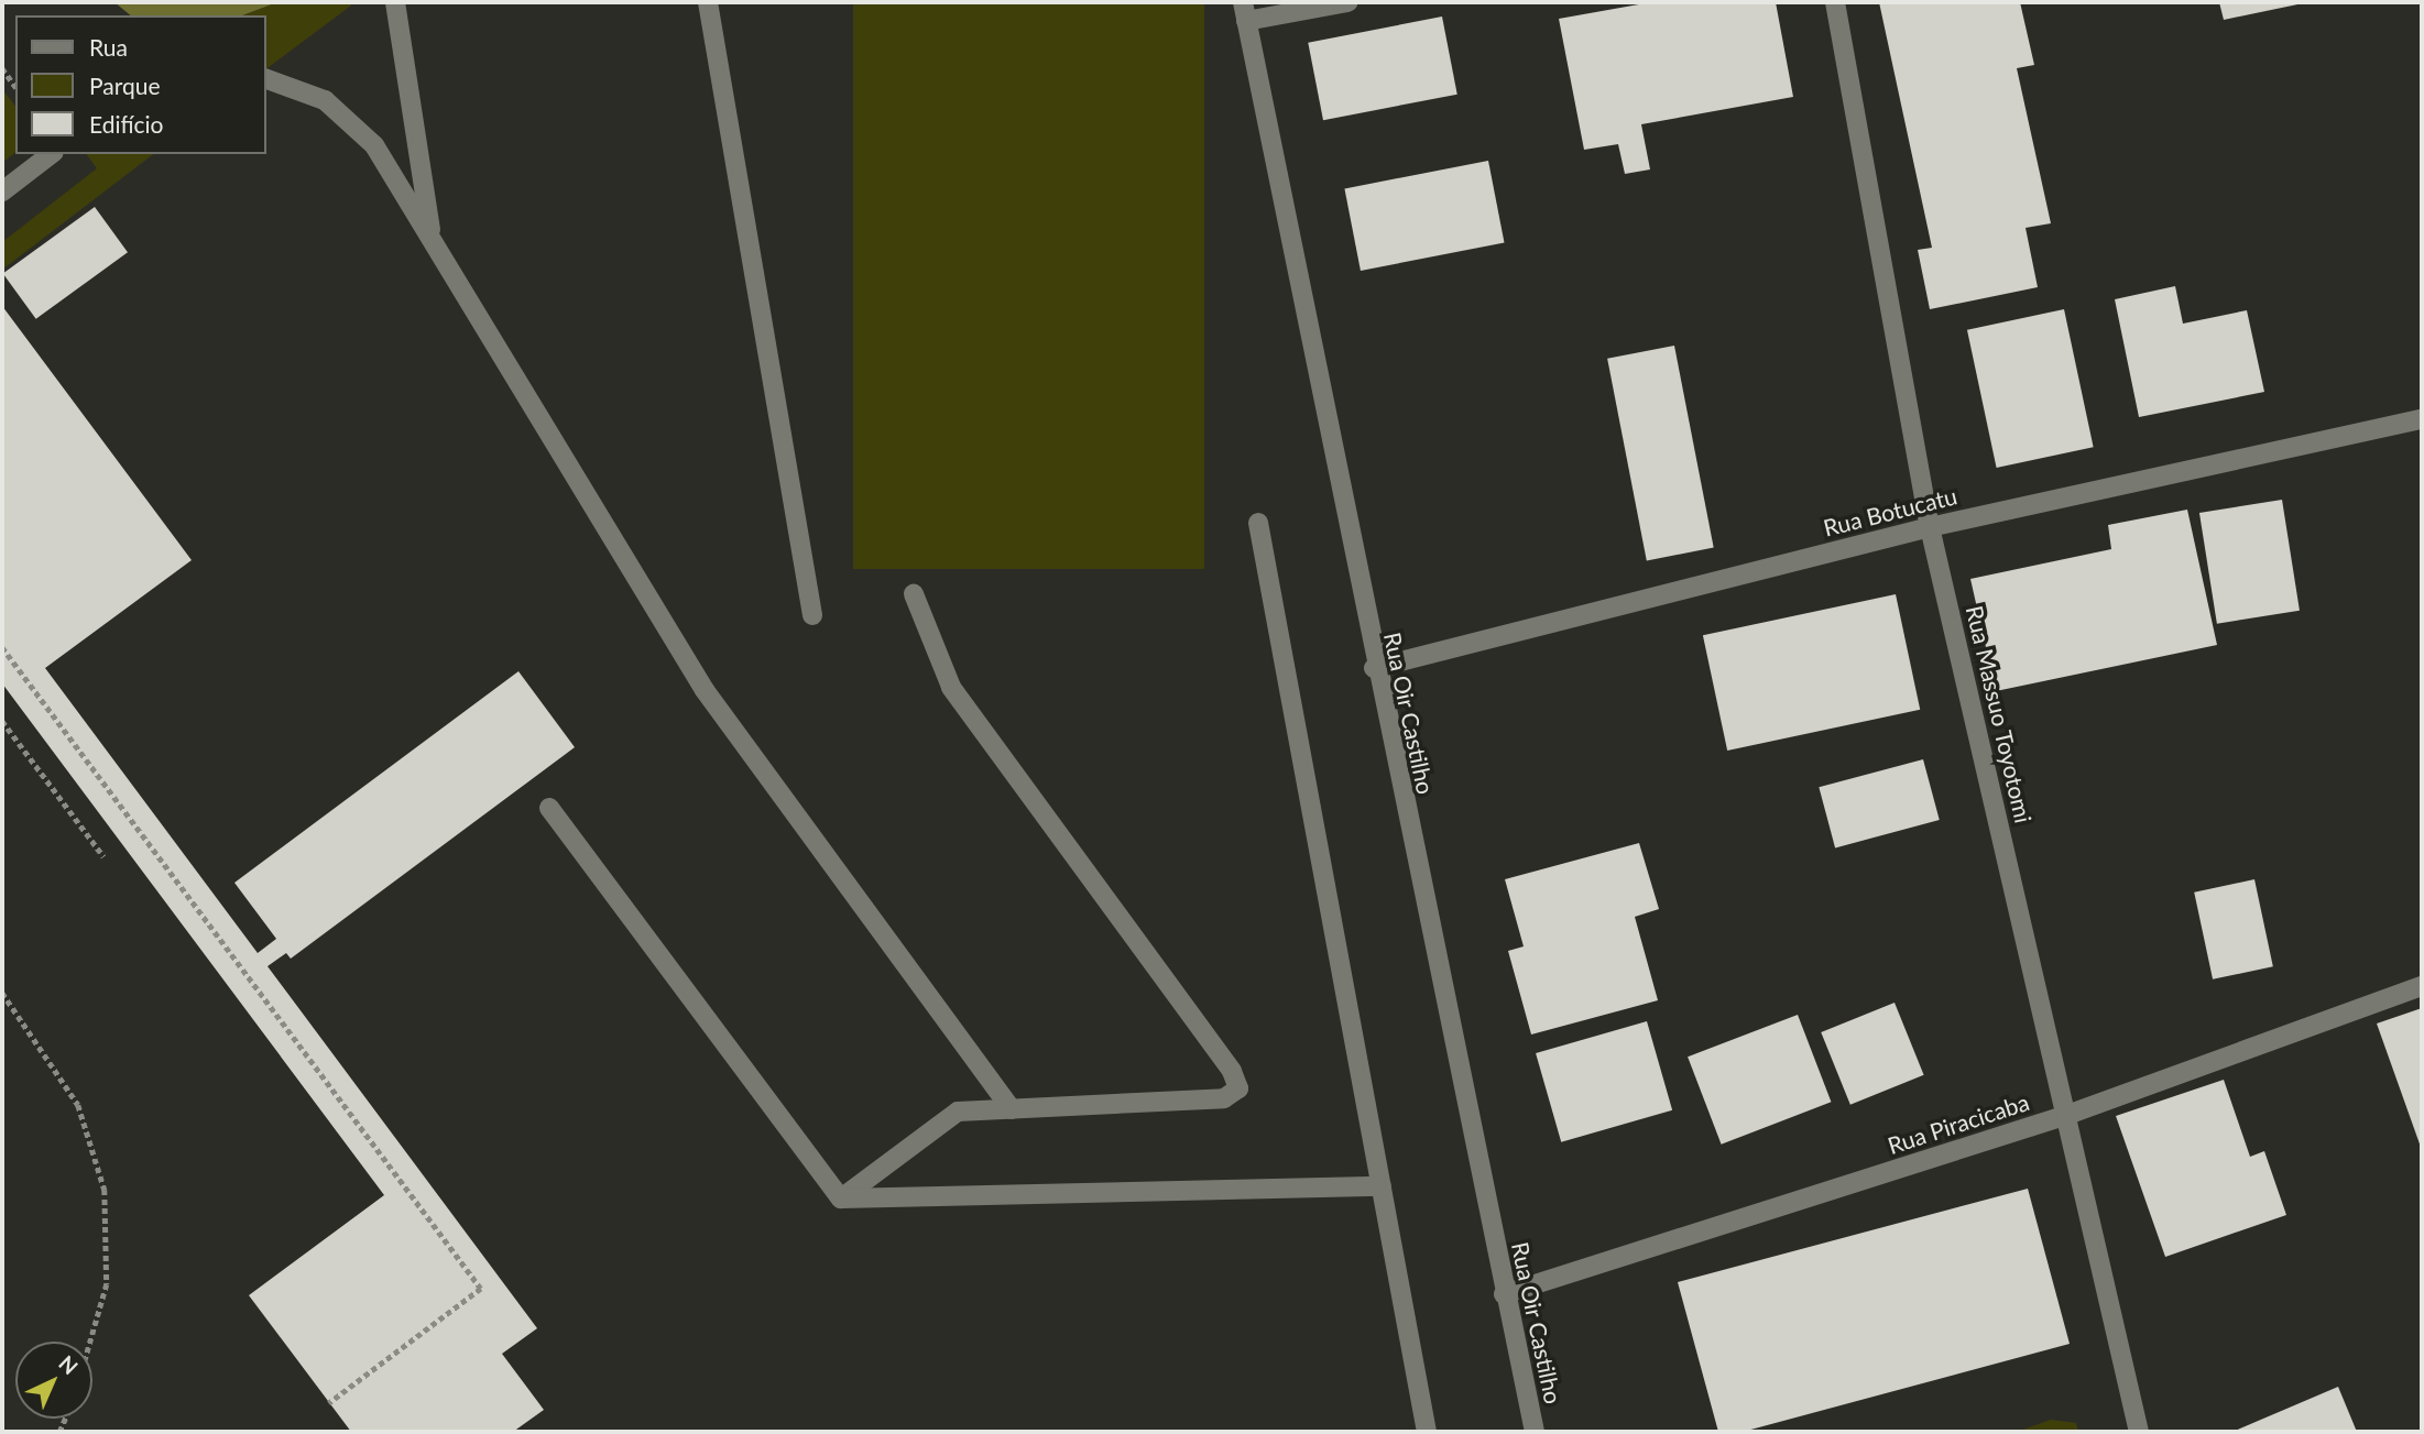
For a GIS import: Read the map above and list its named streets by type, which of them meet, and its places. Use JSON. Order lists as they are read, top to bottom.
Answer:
{
  "streets": {
    "street": [
      "Rua Botucatu",
      "Rua Oir Castilho",
      "Rua Massuo Toyotomi",
      "Rua Piracicaba"
    ]
  },
  "crossings": [
    ["Rua Botucatu", "Rua Oir Castilho"],
    ["Rua Botucatu", "Rua Massuo Toyotomi"],
    ["Rua Oir Castilho", "Rua Piracicaba"],
    ["Rua Massuo Toyotomi", "Rua Piracicaba"]
  ],
  "legend": ["Rua", "Parque", "Edifício"],
  "north": "top right"
}
